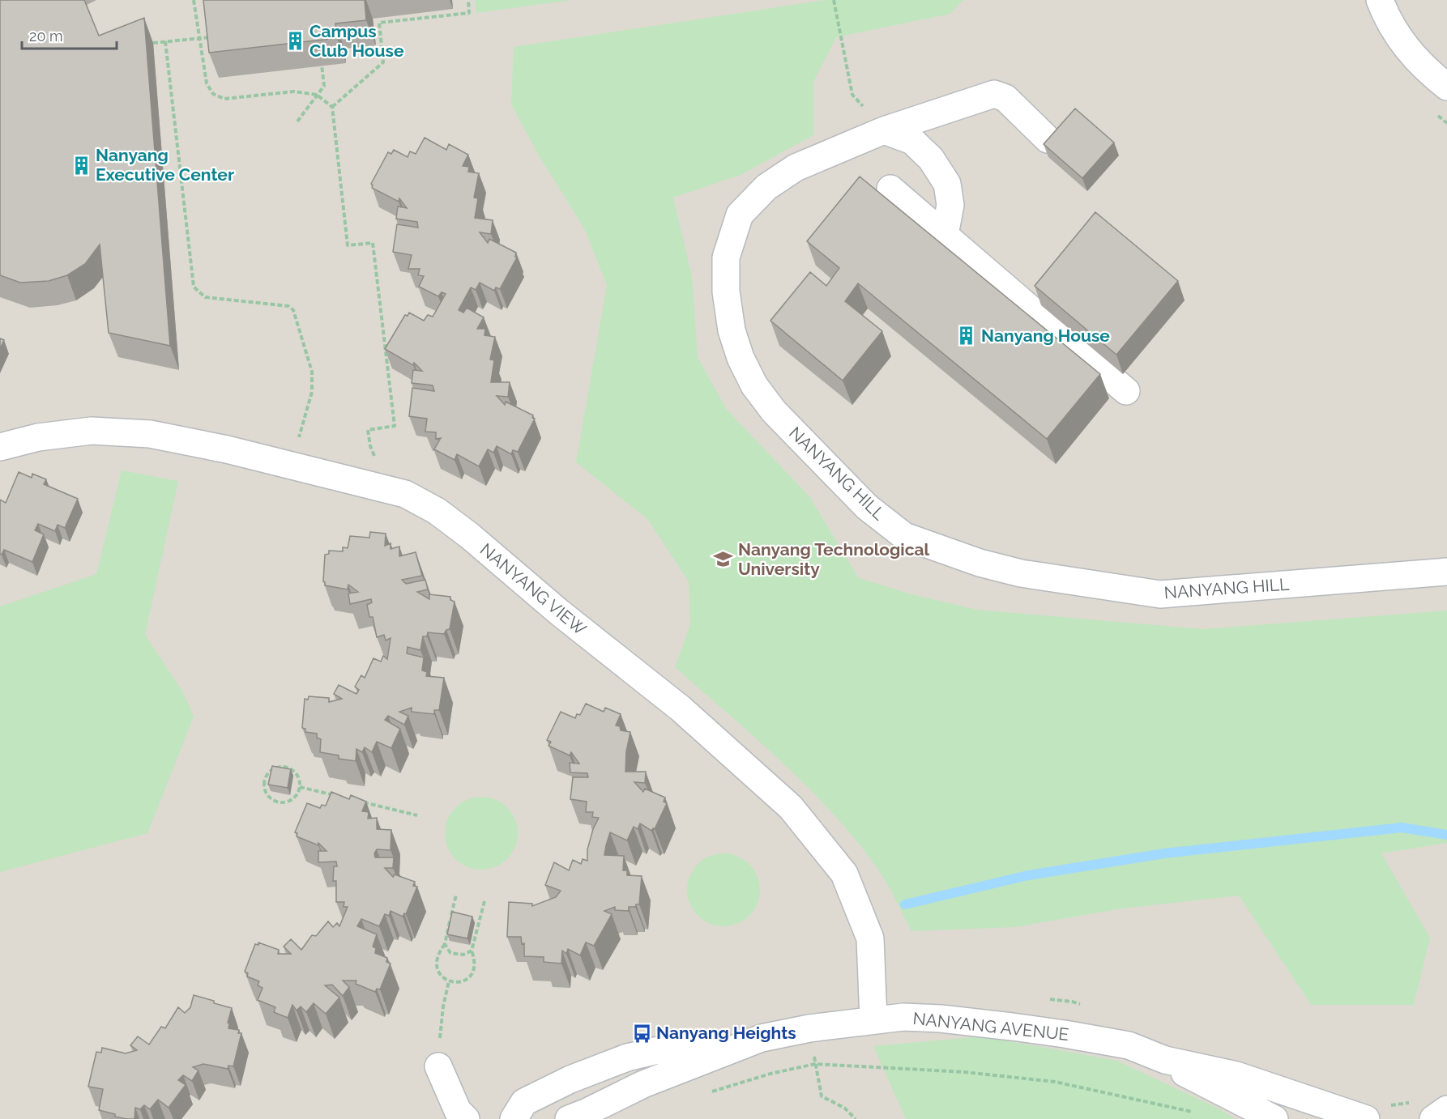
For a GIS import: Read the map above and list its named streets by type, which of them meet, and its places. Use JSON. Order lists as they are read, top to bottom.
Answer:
{
  "streets": {
    "street": ["NANYANG HILL", "NANYANG VIEW", "NANYANG AVENUE"]
  },
  "crossings": [
    ["NANYANG VIEW", "NANYANG AVENUE"]
  ],
  "places": {
    "building": ["Campus Club House", "Nanyang Executive Center", "Nanyang House"],
    "school or university": ["Nanyang Technological University"],
    "bus stop": ["Nanyang Heights"]
  },
  "scale_bar": "20 m"
}
